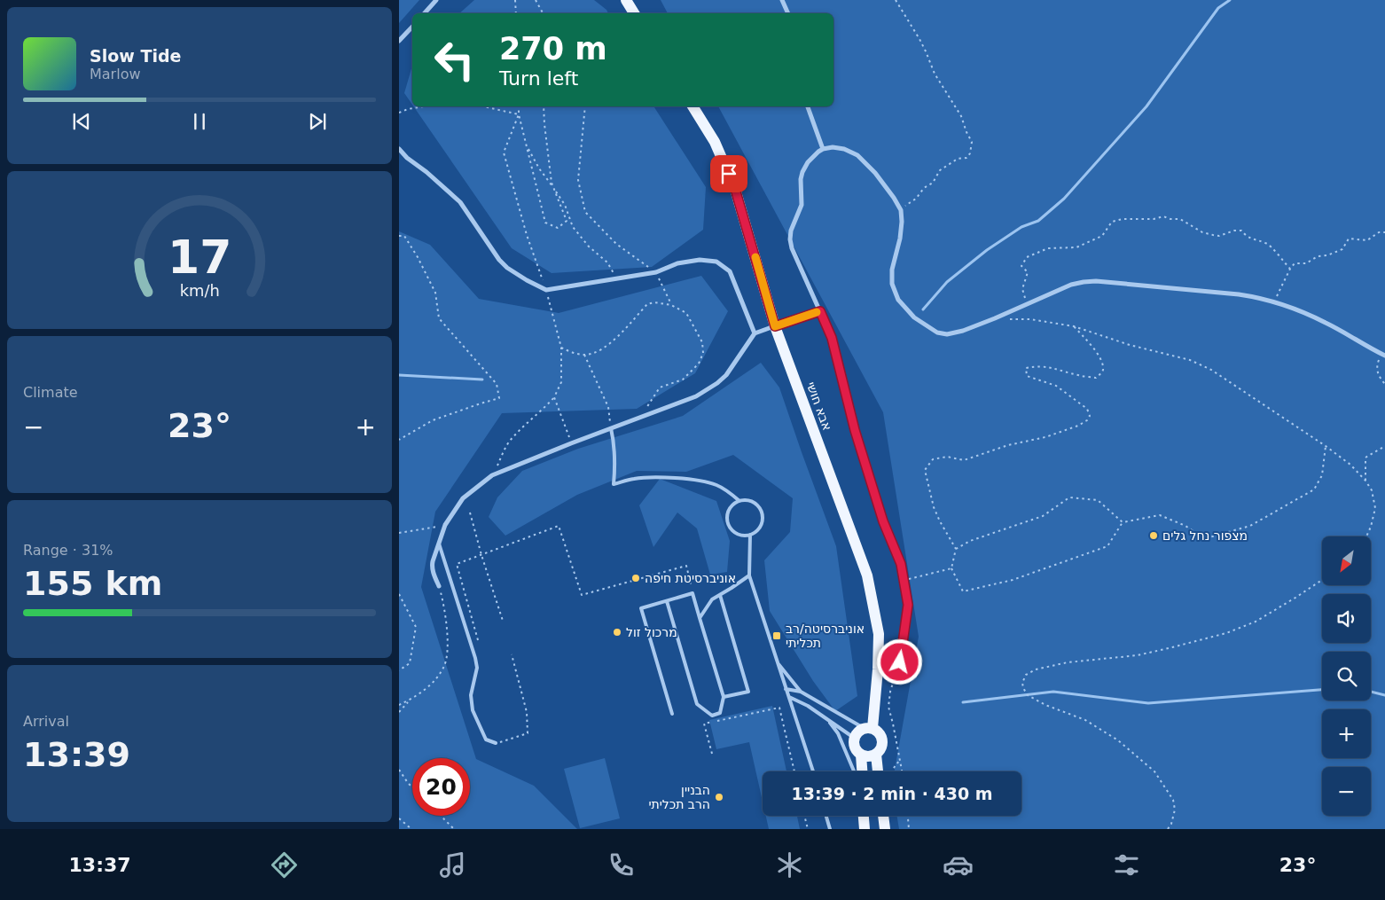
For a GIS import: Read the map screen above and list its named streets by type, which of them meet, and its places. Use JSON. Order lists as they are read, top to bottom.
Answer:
{
  "streets": {
    "main road": ["אבא חושי"]
  },
  "places": {
    "other": [
      "מצפור נחל גלים",
      "אוניברסיטת חיפה",
      "מרכול זול",
      "הבניין הרב תכליתי"
    ],
    "transit": ["אוניברסיטה/רב תכליתי"]
  },
  "north": "bottom left",
  "page": {
    "turn": ["270 m", "Turn left"],
    "song": ["Slow Tide", "Marlow"],
    "tile": [
      "Climate",
      ["Range · 31%", "155 km"],
      ["Arrival", "13:39"]
    ],
    "heat": ["−", "23°", "+"],
    "map_buttons": ["+", "−"],
    "limit": "20",
    "trip": "13:39 · 2 min · 430 m",
    "tabs": ["13:37", "23°"],
    "gauge": ["17", "km/h"]
  }
}
